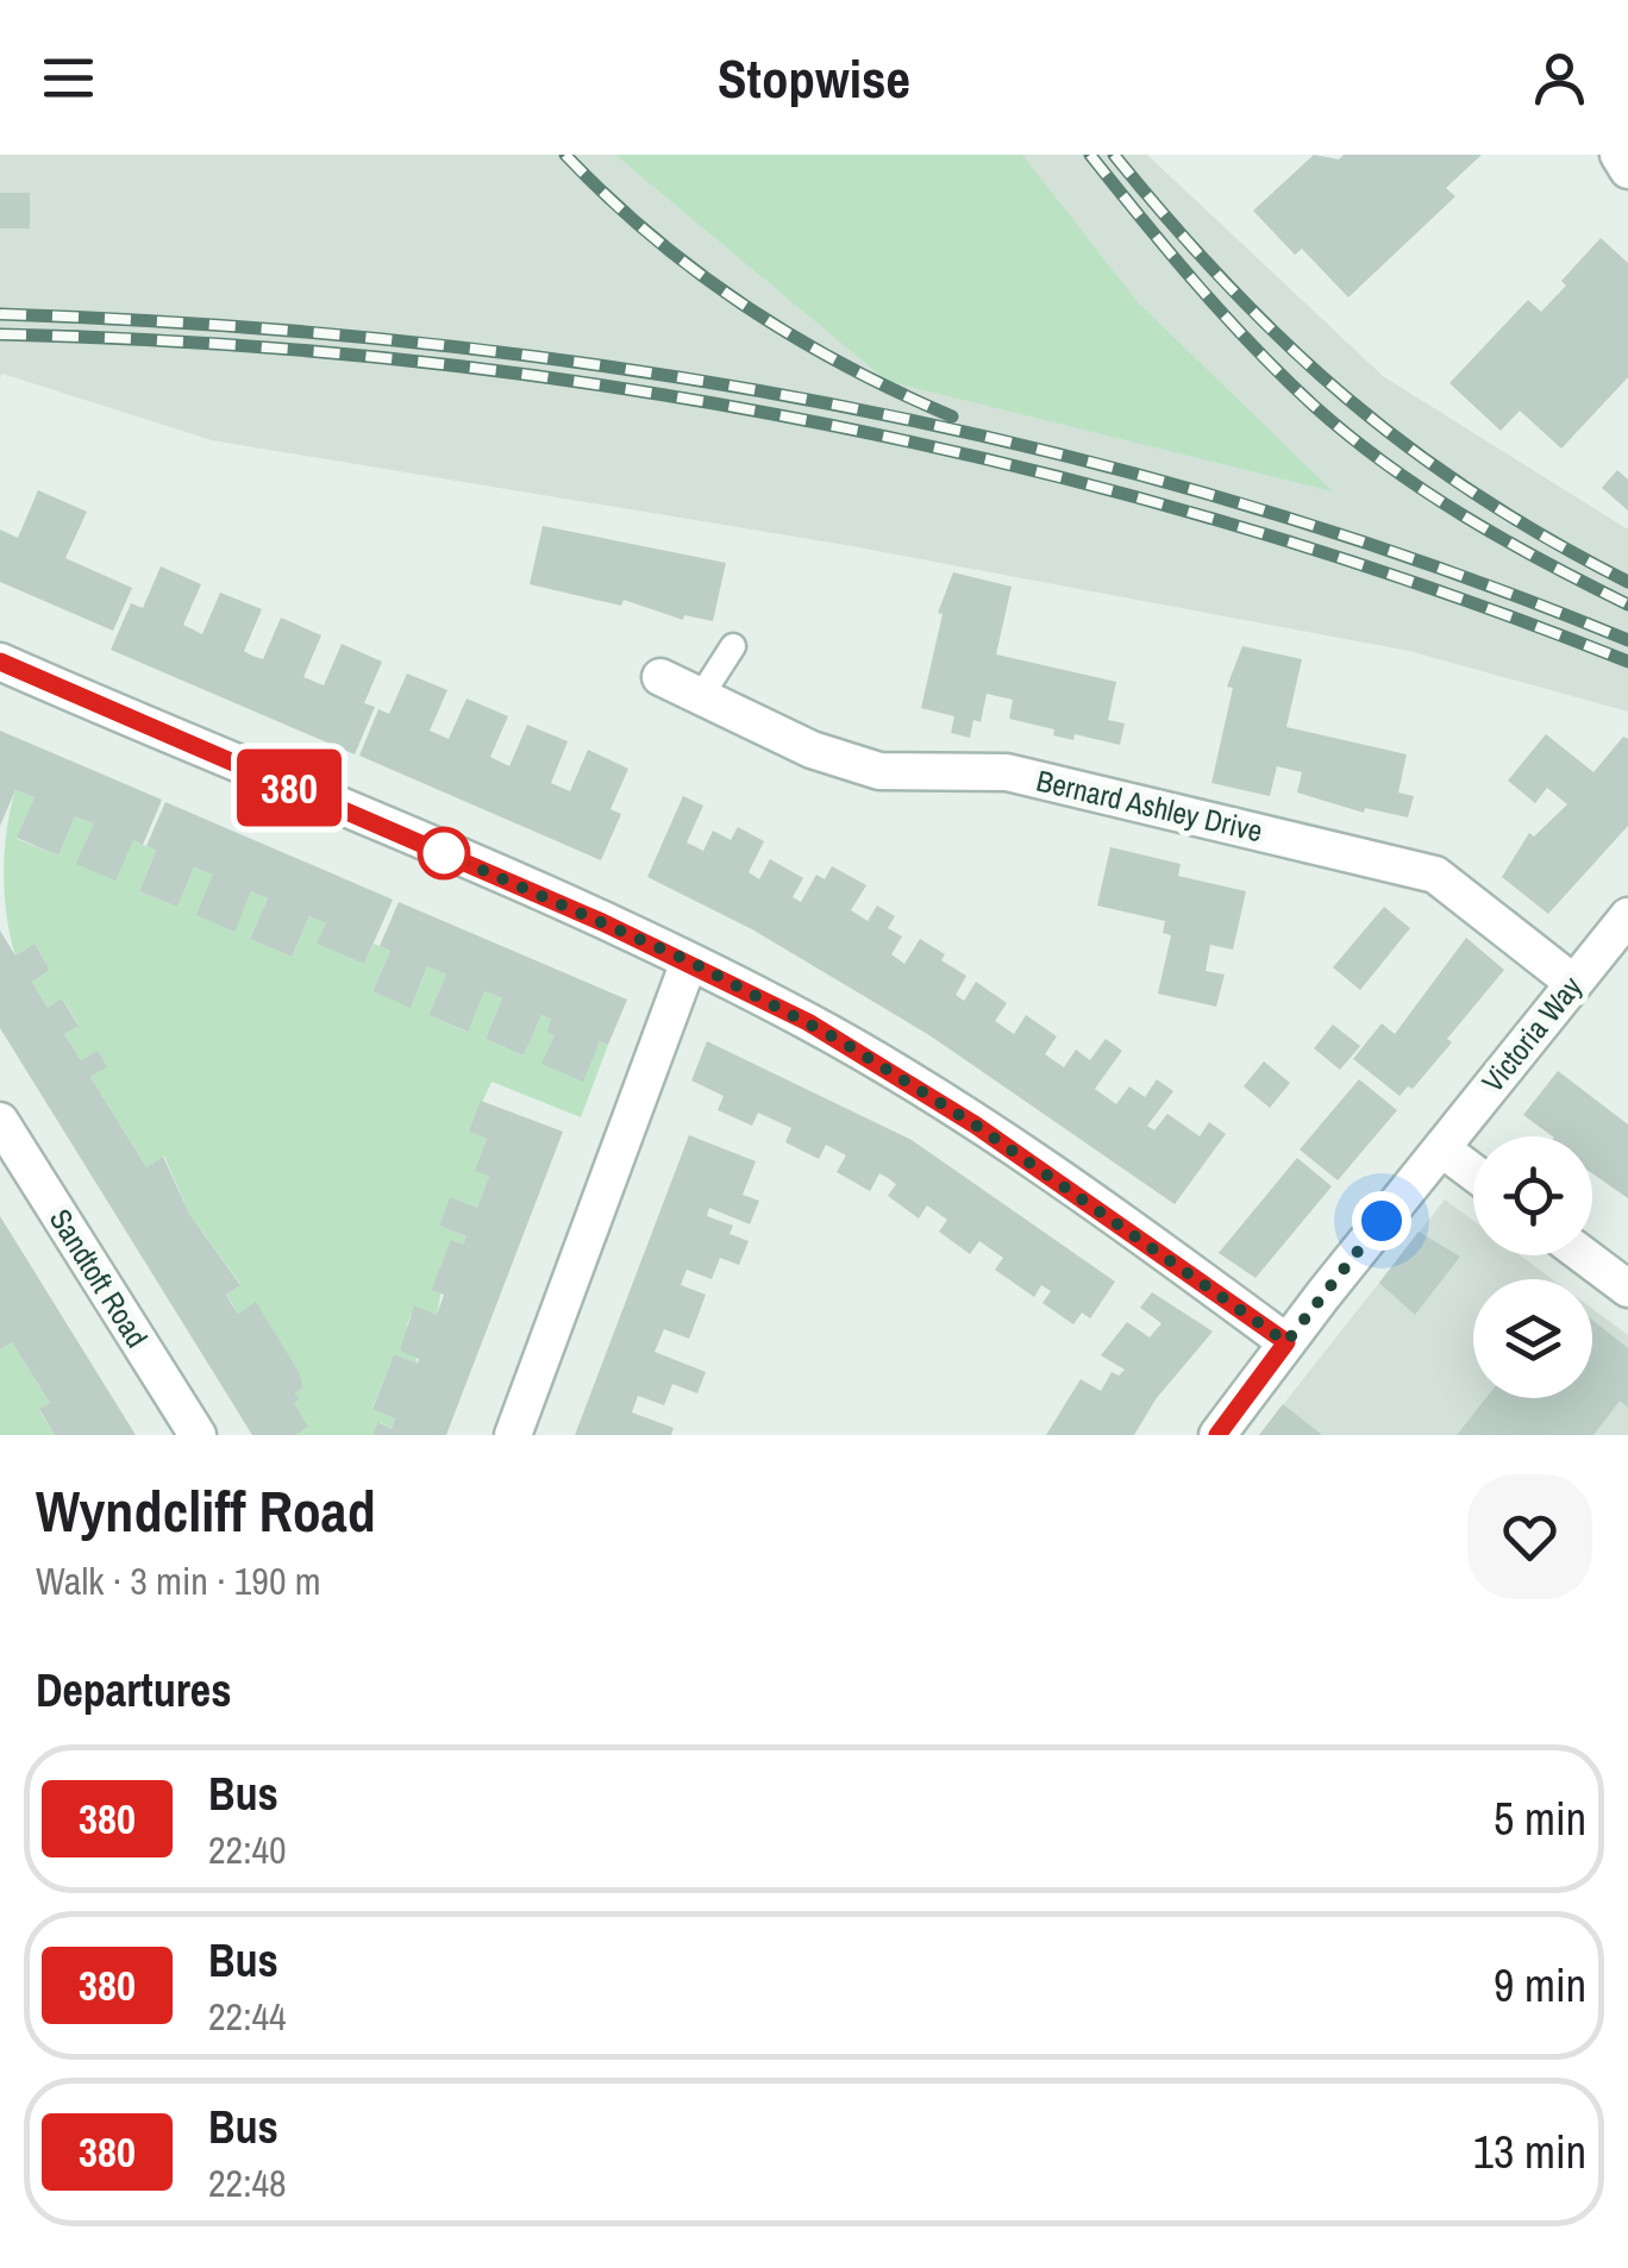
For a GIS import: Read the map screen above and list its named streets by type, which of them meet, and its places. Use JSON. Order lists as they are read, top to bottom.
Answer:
{
  "streets": {
    "street": ["Bernard Ashley Drive", "Victoria Way", "Sandtoft Road"]
  },
  "crossings": [
    ["Bernard Ashley Drive", "Victoria Way"]
  ],
  "lines": ["bus line 380"],
  "page": {
    "header": "Stopwise",
    "on_map": "380",
    "heading": [
      ["Wyndcliff Road", "Walk · 3 min · 190 m"],
      "Departures"
    ],
    "list": [
      {
        "mark": "380",
        "name": "Bus",
        "note": "22:40",
        "value": "5 min"
      },
      {
        "mark": "380",
        "name": "Bus",
        "note": "22:44",
        "value": "9 min"
      },
      {
        "mark": "380",
        "name": "Bus",
        "note": "22:48",
        "value": "13 min"
      }
    ]
  }
}
